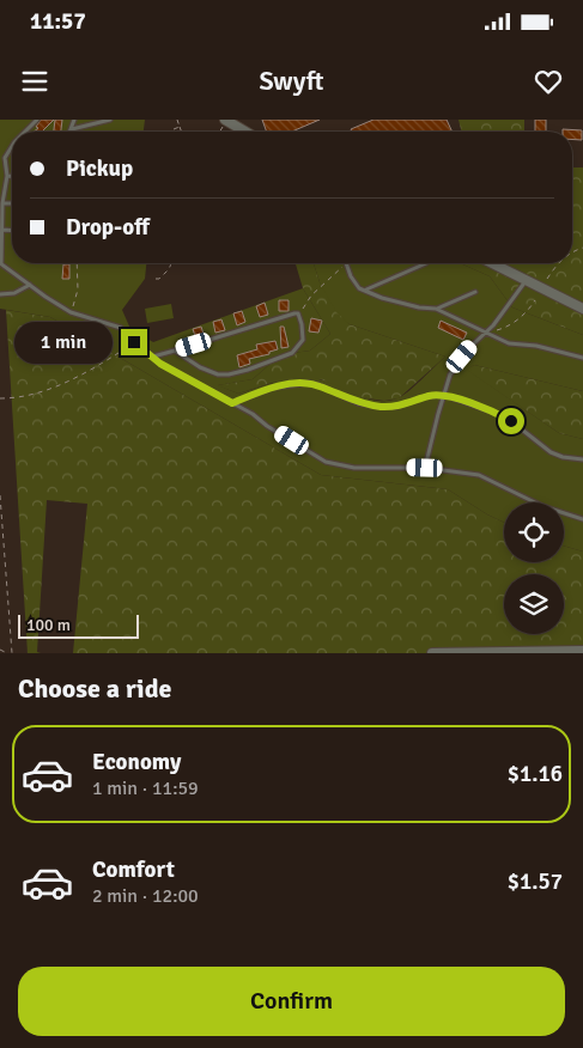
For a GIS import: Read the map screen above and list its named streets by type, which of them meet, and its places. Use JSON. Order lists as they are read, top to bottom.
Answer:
{
  "scale_bar": "100 m",
  "page": {
    "status": "11:57",
    "header": "Swyft",
    "banner": ["Pickup", "Drop-off"],
    "bubble": "1 min",
    "scale": "100 m",
    "heading": "Choose a ride",
    "list": [
      {
        "name": "Economy",
        "note": "1 min · 11:59",
        "value": "$1.16"
      },
      {
        "name": "Comfort",
        "note": "2 min · 12:00",
        "value": "$1.57"
      }
    ],
    "buttons": "Confirm"
  }
}
